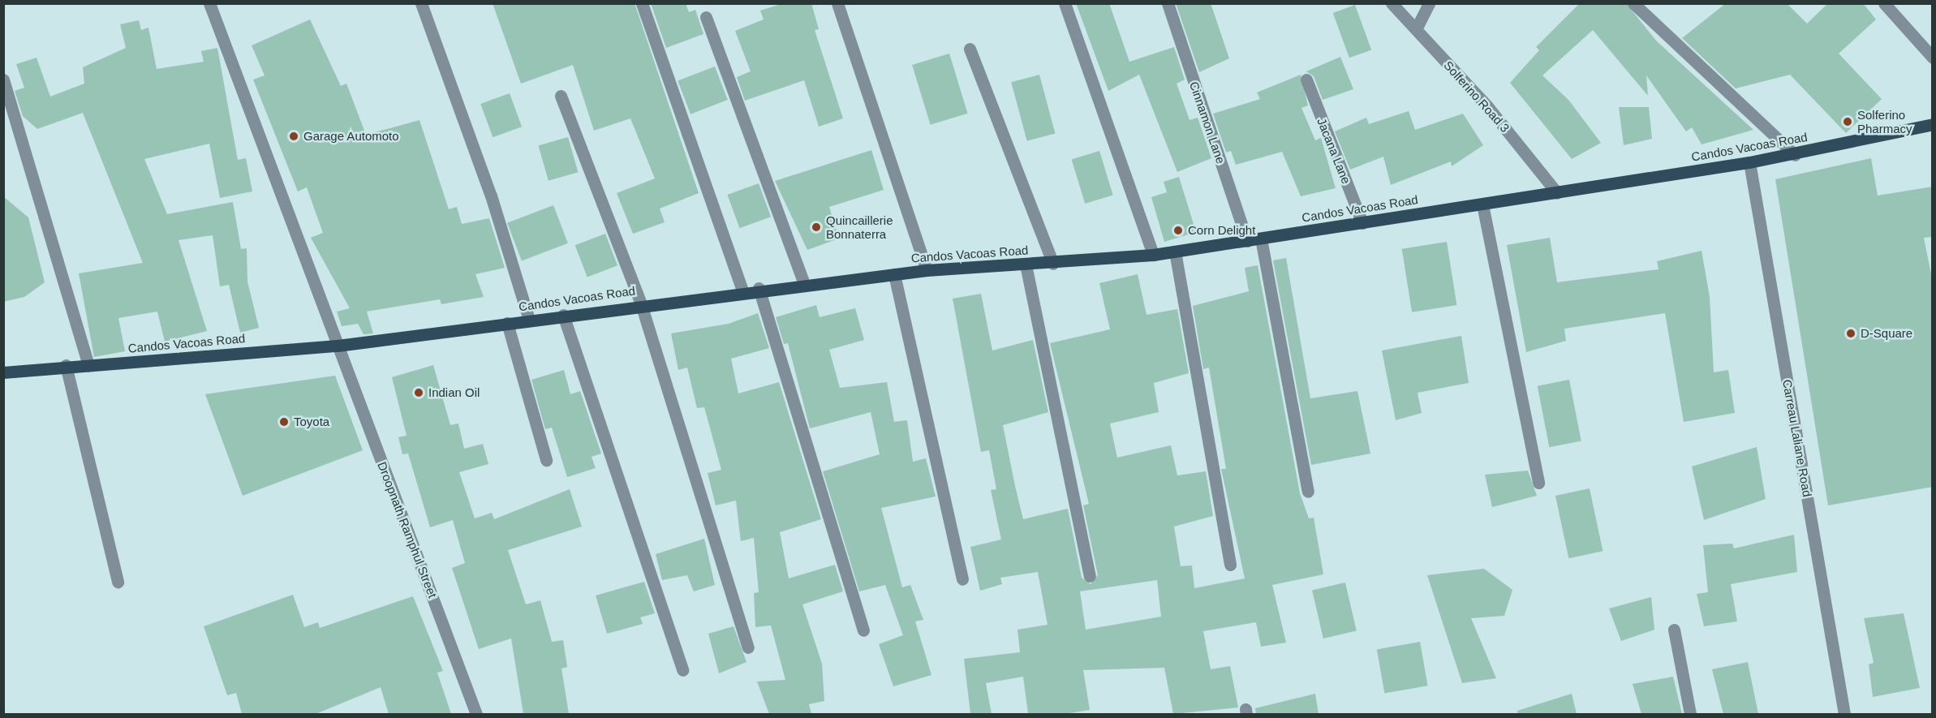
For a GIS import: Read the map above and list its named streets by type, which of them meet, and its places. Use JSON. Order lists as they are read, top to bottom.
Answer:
{
  "streets": {
    "main road": ["Candos Vacoas Road"],
    "street": [
      "Solferino Road 3",
      "Cinnamon Lane",
      "Jacana Lane",
      "Carreau Laliane Road",
      "Droopnath Ramphul Street"
    ]
  },
  "crossings": [
    ["Solferino Road 3", "Candos Vacoas Road"],
    ["Cinnamon Lane", "Candos Vacoas Road"],
    ["Candos Vacoas Road", "Jacana Lane"],
    ["Candos Vacoas Road", "Carreau Laliane Road"],
    ["Candos Vacoas Road", "Droopnath Ramphul Street"]
  ],
  "places": [
    "Solferino Pharmacy",
    "Garage Automoto",
    "Quincaillerie Bonnaterra",
    "Corn Delight",
    "D-Square",
    "Indian Oil",
    "Toyota"
  ]
}
